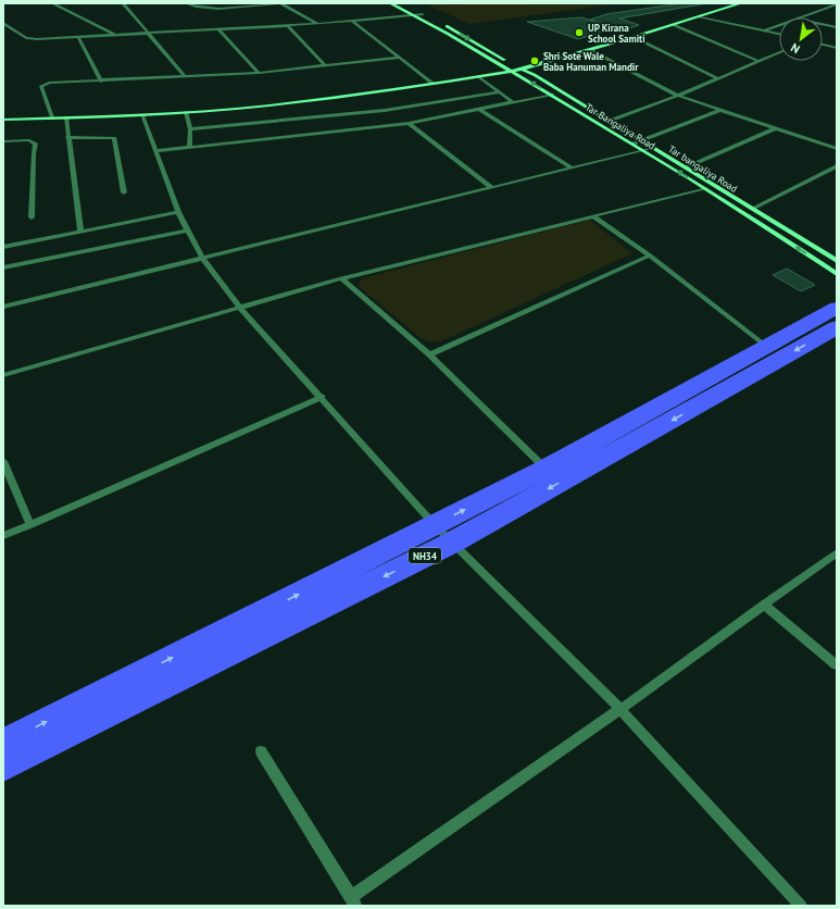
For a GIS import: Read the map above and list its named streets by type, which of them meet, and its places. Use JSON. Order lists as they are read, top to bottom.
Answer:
{
  "streets": {
    "highway": ["NH34"],
    "street": ["Tar Bangaliya Road", "Tar bangaliya Road"]
  },
  "places": ["UP Kirana School Samiti", "Shri Sote Wale Baba Hanuman Mandir"],
  "north": "bottom left"
}
